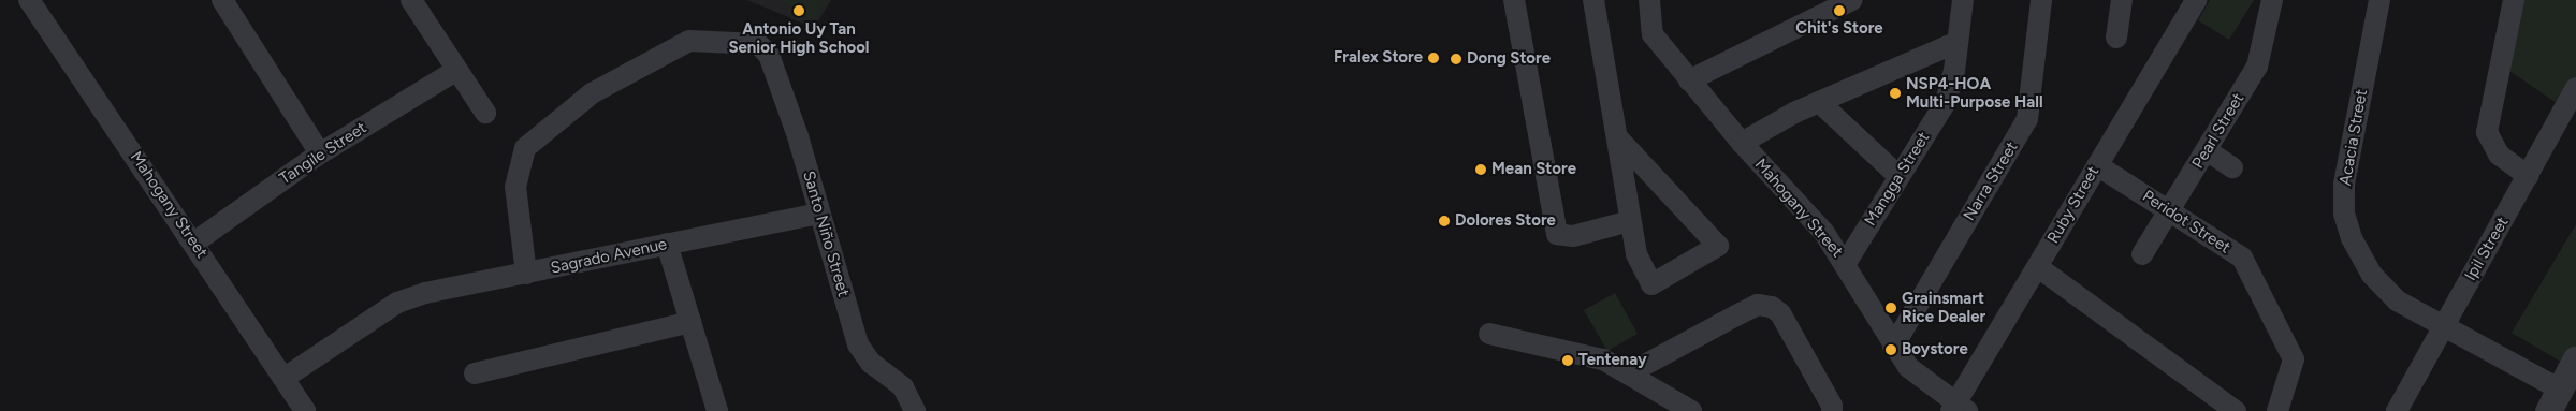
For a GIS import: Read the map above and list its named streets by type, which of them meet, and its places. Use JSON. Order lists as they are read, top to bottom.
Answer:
{
  "streets": {
    "street": [
      "Pearl Street",
      "Acacia Street",
      "Tangile Street",
      "Mangga Street",
      "Narra Street",
      "Mahogany Street",
      "Ruby Street",
      "Peridot Street",
      "Santo Niño Street",
      "Ipil Street",
      "Sagrado Avenue"
    ]
  },
  "crossings": [
    ["Pearl Street", "Peridot Street"],
    ["Acacia Street", "Ipil Street"],
    ["Tangile Street", "Mahogany Street"],
    ["Mangga Street", "Mahogany Street"],
    ["Narra Street", "Mahogany Street"],
    ["Mahogany Street", "Ruby Street"],
    ["Mahogany Street", "Sagrado Avenue"],
    ["Ruby Street", "Peridot Street"],
    ["Santo Niño Street", "Sagrado Avenue"]
  ],
  "places": [
    "Antonio Uy Tan Senior High School",
    "Chit's Store",
    "Fralex Store",
    "Dong Store",
    "NSP4-HOA Multi-Purpose Hall",
    "Mean Store",
    "Dolores Store",
    "Grainsmart Rice Dealer",
    "Boystore",
    "Tentenay"
  ]
}
